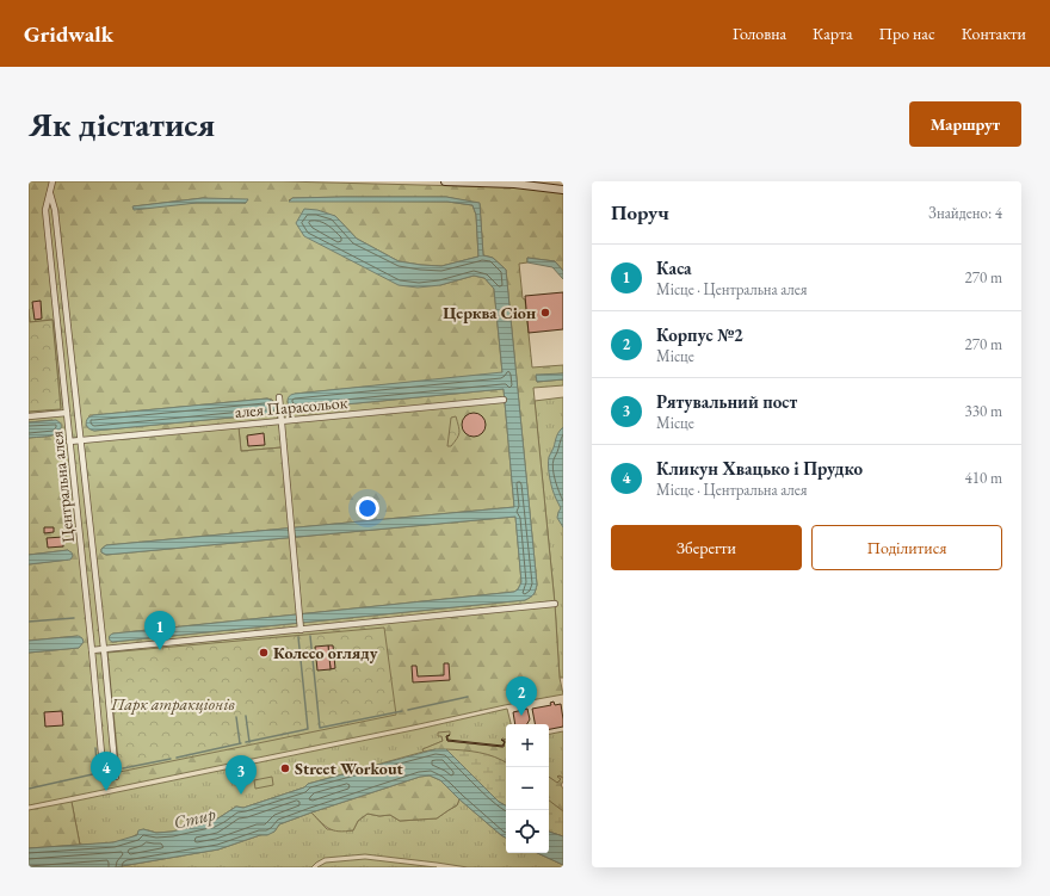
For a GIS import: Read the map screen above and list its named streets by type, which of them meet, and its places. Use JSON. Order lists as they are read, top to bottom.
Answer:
{
  "streets": {
    "street": ["алея Парасольок", "Центральна алея"]
  },
  "crossings": [
    ["алея Парасольок", "Центральна алея"]
  ],
  "water": ["Стир"],
  "parks": ["Парк атракціонів"],
  "places": ["Церква Сіон", "Колесо огляду", "Street Workout"],
  "page": {
    "header": "Gridwalk",
    "nav": [
      "Головна",
      "Карта",
      "Про нас",
      "Контакти"
    ],
    "buttons": [
      "Маршрут",
      ["Зберегти", "Поділитися"]
    ],
    "title": "Як дістатися",
    "heading": ["Поруч", "Знайдено: 4"],
    "list": [
      {
        "mark": "1",
        "name": "Каса",
        "note": "Місце · Центральна алея",
        "value": "270 m"
      },
      {
        "mark": "2",
        "name": "Корпус №2",
        "note": "Місце",
        "value": "270 m"
      },
      {
        "mark": "3",
        "name": "Рятувальний пост",
        "note": "Місце",
        "value": "330 m"
      },
      {
        "mark": "4",
        "name": "Кликун Хвацько і Прудко",
        "note": "Місце · Центральна алея",
        "value": "410 m"
      }
    ],
    "pins": [
      "1",
      "2",
      "4",
      "3"
    ],
    "map_buttons": ["+", "−"]
  }
}
